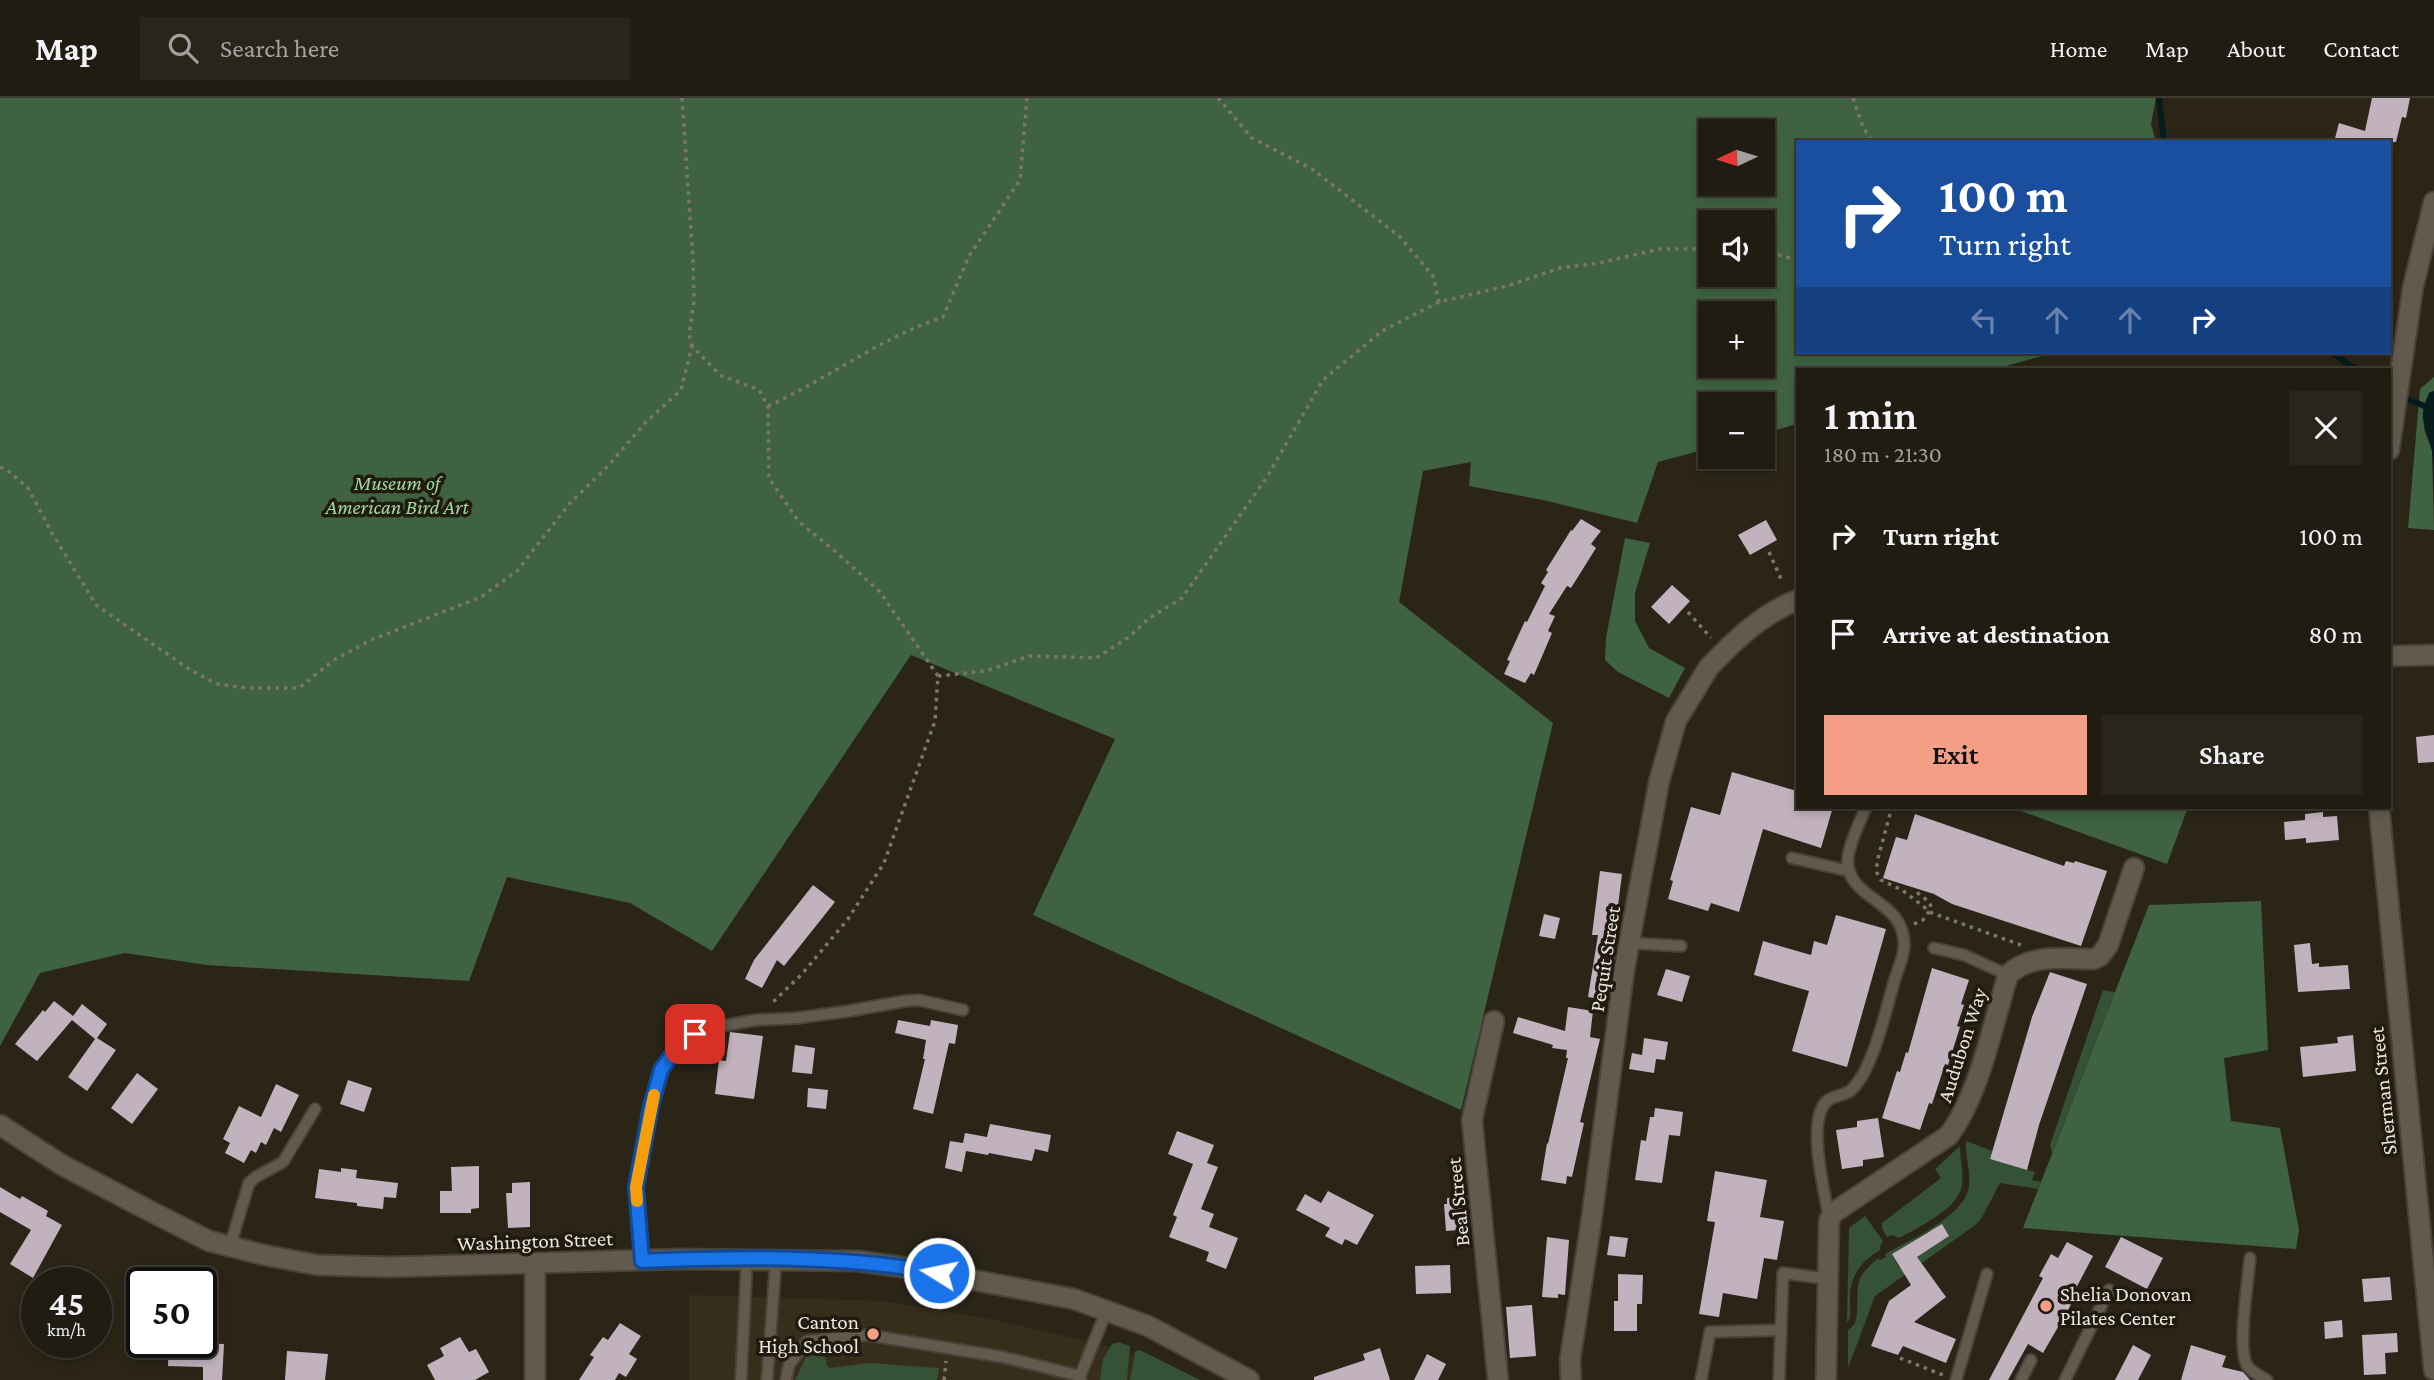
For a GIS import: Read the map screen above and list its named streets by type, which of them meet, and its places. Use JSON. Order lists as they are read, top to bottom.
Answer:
{
  "streets": {
    "main road": [
      "Pequit Street",
      "Audubon Way",
      "Sherman Street",
      "Beal Street",
      "Washington Street"
    ]
  },
  "parks": ["Museum of American Bird Art"],
  "places": ["Shelia Donovan Pilates Center", "Canton High School"],
  "north": "left",
  "page": {
    "header": "Map",
    "search": "Search here",
    "nav": [
      "Home",
      "Map",
      "About",
      "Contact"
    ],
    "map_buttons": ["+", "−"],
    "turn": ["100 m", "Turn right"],
    "heading": ["1 min", "180 m · 21:30"],
    "list": [
      {
        "name": "Turn right",
        "value": "100 m"
      },
      {
        "name": "Arrive at destination",
        "value": "80 m"
      }
    ],
    "buttons": ["Exit", "Share"],
    "speed": "45 km/h",
    "limit": "50"
  }
}
